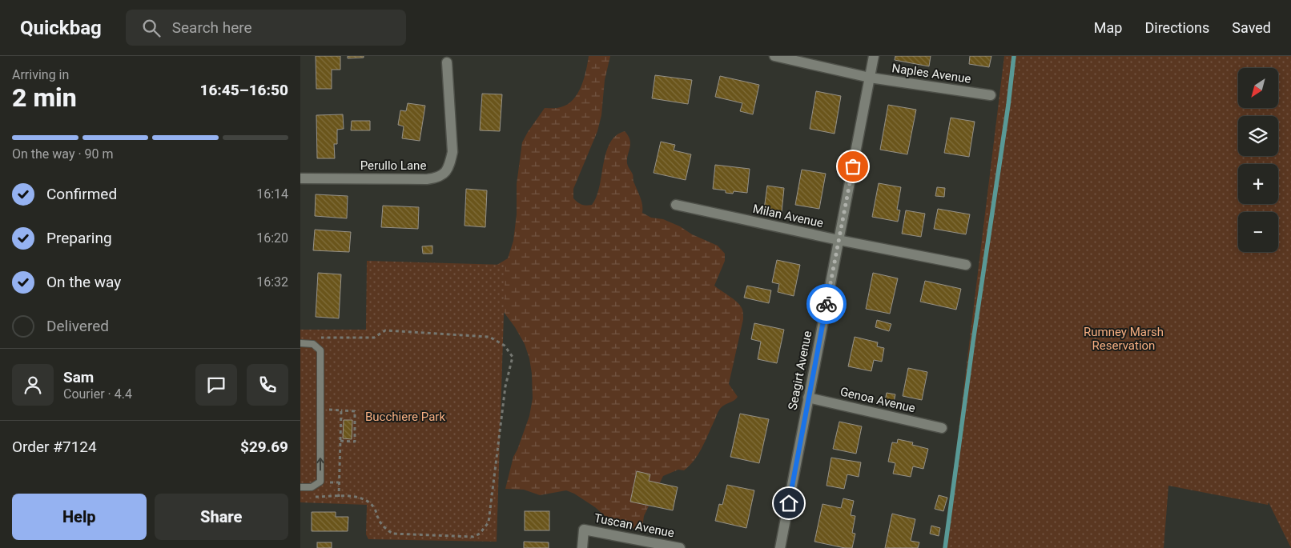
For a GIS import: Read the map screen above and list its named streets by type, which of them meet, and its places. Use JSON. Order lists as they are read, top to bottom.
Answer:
{
  "streets": {
    "street": [
      "Naples Avenue",
      "Perullo Lane",
      "Milan Avenue",
      "Seagirt Avenue",
      "Genoa Avenue",
      "Tuscan Avenue"
    ]
  },
  "crossings": [
    ["Naples Avenue", "Seagirt Avenue"],
    ["Milan Avenue", "Seagirt Avenue"],
    ["Seagirt Avenue", "Genoa Avenue"]
  ],
  "parks": ["Rumney Marsh Reservation", "Bucchiere Park"],
  "north": "bottom left",
  "page": {
    "header": "Quickbag",
    "search": "Search here",
    "nav": ["Map", "Directions", "Saved"],
    "heading": ["2 min", "Arriving in", "16:45–16:50"],
    "panel": [
      "Sam",
      "Courier · 4.4",
      "Order #7124",
      "$29.69"
    ],
    "map_buttons": ["+", "−"],
    "bar": "On the way · 90 m",
    "list": [
      ["Confirmed", "16:14"],
      ["Preparing", "16:20"],
      ["On the way", "16:32"],
      "Delivered"
    ],
    "buttons": ["Help", "Share"]
  }
}
